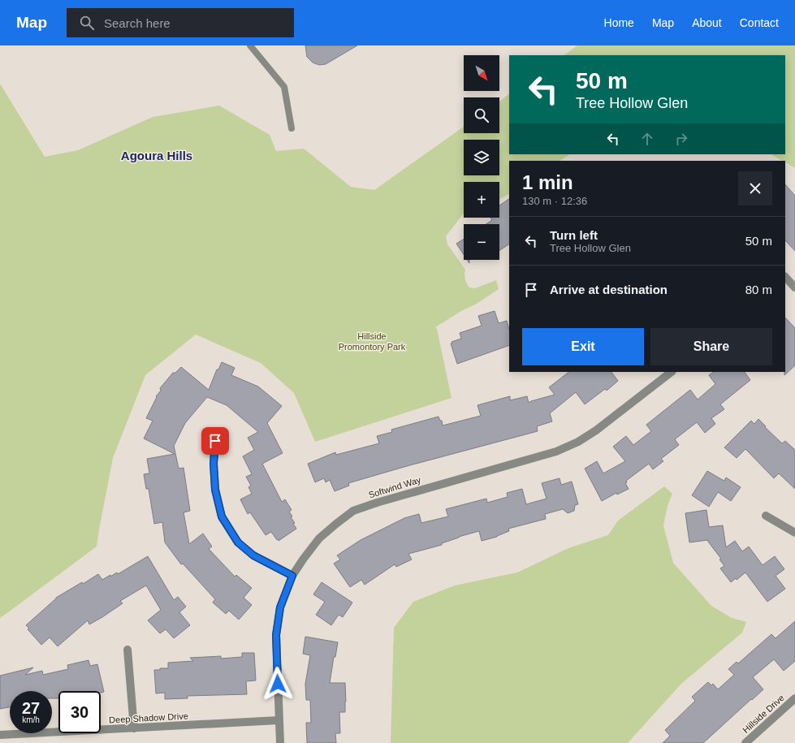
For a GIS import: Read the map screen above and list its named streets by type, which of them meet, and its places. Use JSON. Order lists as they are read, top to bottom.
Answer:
{
  "streets": {
    "street": ["Softwind Way", "Hillside Drive", "Deep Shadow Drive"]
  },
  "crossings": [
    ["Softwind Way", "Deep Shadow Drive"]
  ],
  "districts": ["Agoura Hills"],
  "parks": ["Hillside Promontory Park"],
  "north": "bottom right",
  "page": {
    "header": "Map",
    "search": "Search here",
    "nav": [
      "Home",
      "Map",
      "About",
      "Contact"
    ],
    "map_buttons": ["+", "−"],
    "turn": ["50 m", "Tree Hollow Glen"],
    "heading": ["1 min", "130 m · 12:36"],
    "list": [
      {
        "name": "Turn left",
        "note": "Tree Hollow Glen",
        "value": "50 m"
      },
      {
        "name": "Arrive at destination",
        "value": "80 m"
      }
    ],
    "buttons": ["Exit", "Share"],
    "speed": "27 km/h",
    "limit": "30"
  }
}
